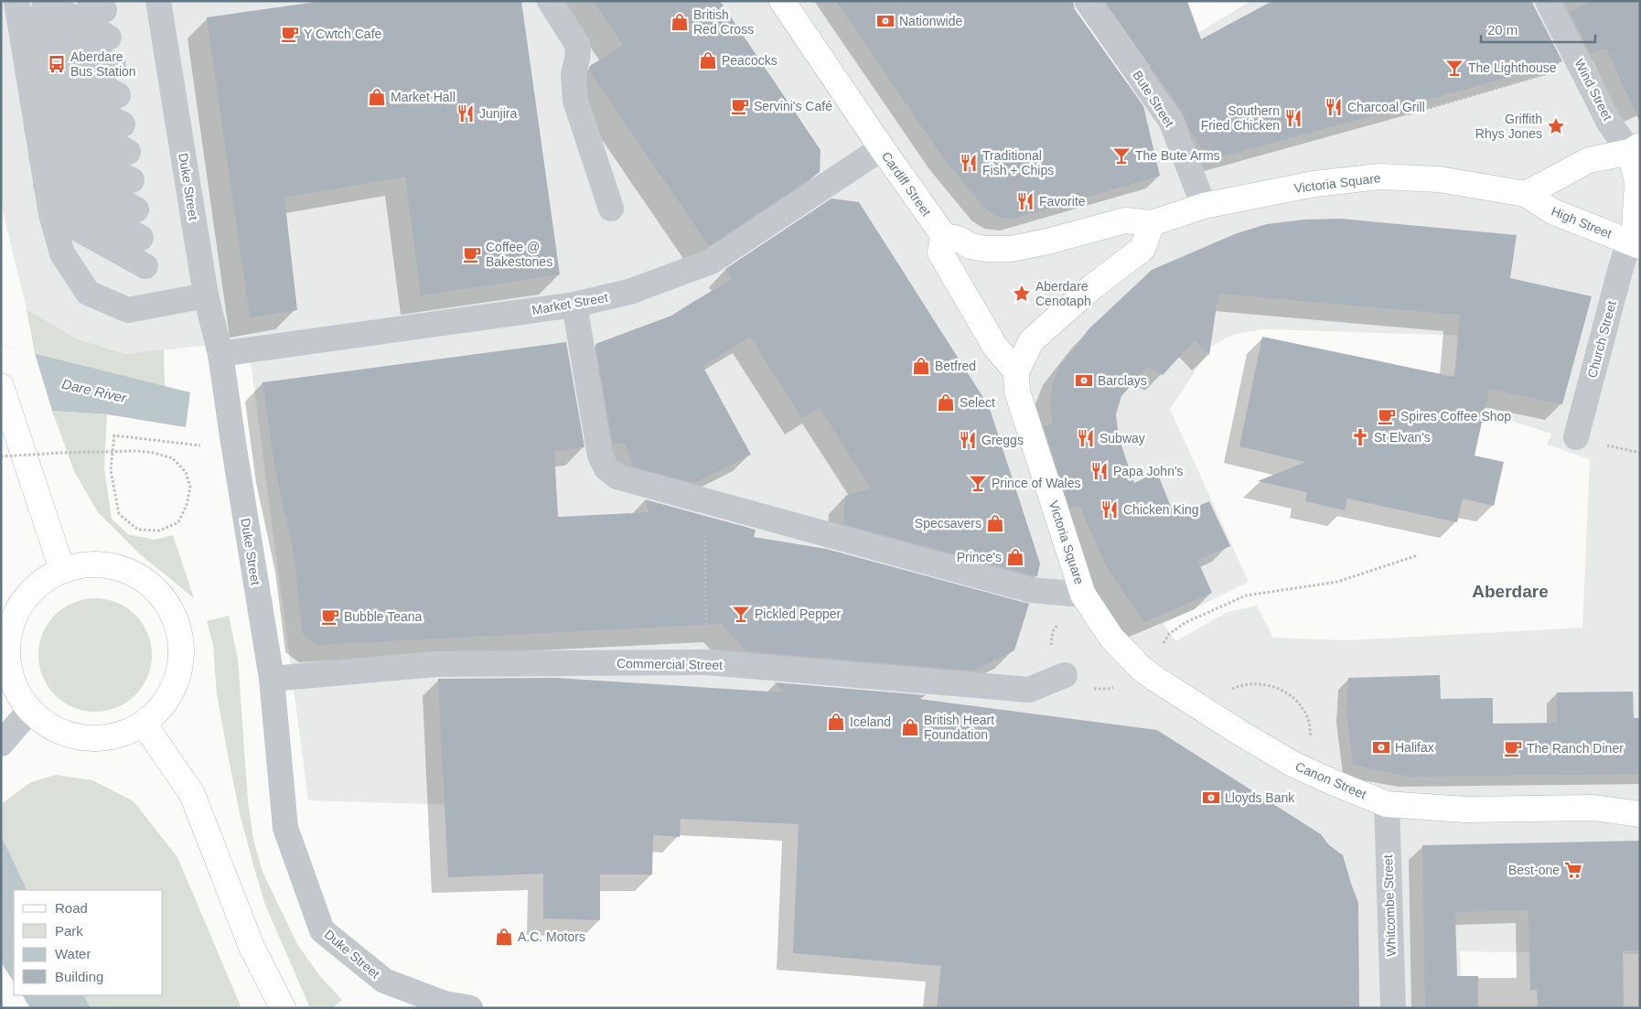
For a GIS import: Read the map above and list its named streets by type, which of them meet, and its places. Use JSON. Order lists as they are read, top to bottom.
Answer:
{
  "streets": {
    "main road": [
      "Victoria Square",
      "Cardiff Street",
      "High Street",
      "Canon Street"
    ],
    "street": [
      "Wind Street",
      "Bute Street",
      "Duke Street",
      "Market Street",
      "Church Street",
      "Commercial Street",
      "Whitcombe Street"
    ]
  },
  "crossings": [
    ["Bute Street", "Victoria Square"],
    ["Victoria Square", "Cardiff Street"],
    ["Victoria Square", "High Street"],
    ["Victoria Square", "Canon Street"],
    ["Cardiff Street", "Market Street"],
    ["Duke Street", "Market Street"],
    ["Duke Street", "Commercial Street"],
    ["High Street", "Church Street"],
    ["Canon Street", "Whitcombe Street"]
  ],
  "districts": ["Aberdare"],
  "water": ["Dare River"],
  "places": {
    "bank": [
      "Nationwide",
      "Barclays",
      "Halifax",
      "Lloyds Bank"
    ],
    "shop": [
      "British Red Cross",
      "Peacocks",
      "Market Hall",
      "Betfred",
      "Select",
      "Specsavers",
      "Prince's",
      "Iceland",
      "British Heart Foundation",
      "A.C. Motors"
    ],
    "cafe": [
      "Y Cwtch Cafe",
      "Servini's Café",
      "Coffee @ Bakestones",
      "Spires Coffee Shop",
      "Bubble Teana",
      "The Ranch Diner"
    ],
    "bus stop": ["Aberdare Bus Station"],
    "bar": [
      "The Lighthouse",
      "The Bute Arms",
      "Prince of Wales",
      "Pickled Pepper"
    ],
    "restaurant": [
      "Charcoal Grill",
      "Junjira",
      "Southern Fried Chicken",
      "Traditional Fish + Chips",
      "Favorite",
      "Subway",
      "Greggs",
      "Papa John's",
      "Chicken King"
    ],
    "place": ["Griffith Rhys Jones", "Aberdare Cenotaph"],
    "church": ["St Elvan's"],
    "supermarket": ["Best-one"]
  },
  "legend": [
    "Road",
    "Park",
    "Water",
    "Building"
  ],
  "scale_bar": "20 m"
}
